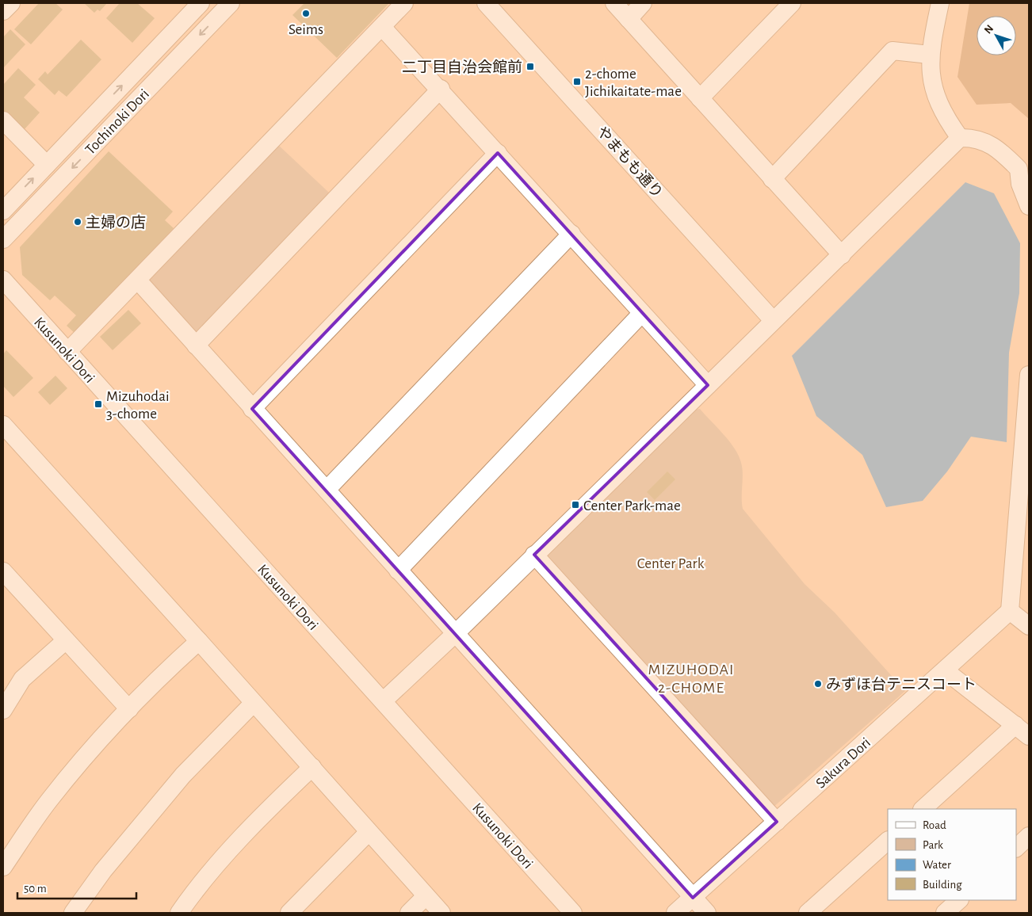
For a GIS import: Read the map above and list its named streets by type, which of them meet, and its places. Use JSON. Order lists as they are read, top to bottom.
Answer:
{
  "streets": {
    "street": [
      "Tochinoki Dori",
      "やまもも通り",
      "Kusunoki Dori",
      "Sakura Dori"
    ]
  },
  "districts": ["MIZUHODAI 2-CHOME"],
  "parks": ["Center Park"],
  "places": {
    "other": ["Seims", "主婦の店", "みずほ台テニスコート"],
    "transit": [
      "二丁目自治会館前",
      "2-chome Jichikaitate-mae",
      "Mizuhodai 3-chome",
      "Center Park-mae"
    ]
  },
  "legend": [
    "Road",
    "Park",
    "Water",
    "Building"
  ],
  "scale_bar": "50 m",
  "north": "top left"
}
